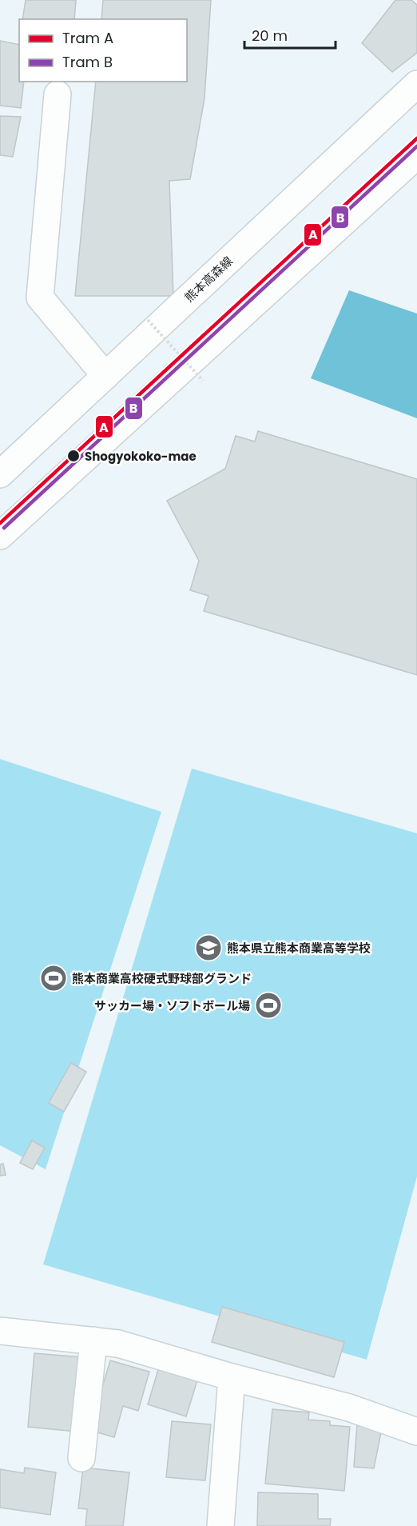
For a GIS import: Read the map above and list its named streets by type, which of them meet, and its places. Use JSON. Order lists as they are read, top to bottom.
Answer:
{
  "streets": {
    "main road": ["熊本高森線"]
  },
  "places": {
    "other": ["Shogyokoko-mae"],
    "school or university": ["熊本県立熊本商業高等学校"],
    "sports": ["熊本商業高校硬式野球部グランド", "サッカー場・ソフトボール場"]
  },
  "lines": ["tram line A", "tram line B"],
  "legend": ["Tram A", "Tram B"],
  "scale_bar": "20 m"
}
